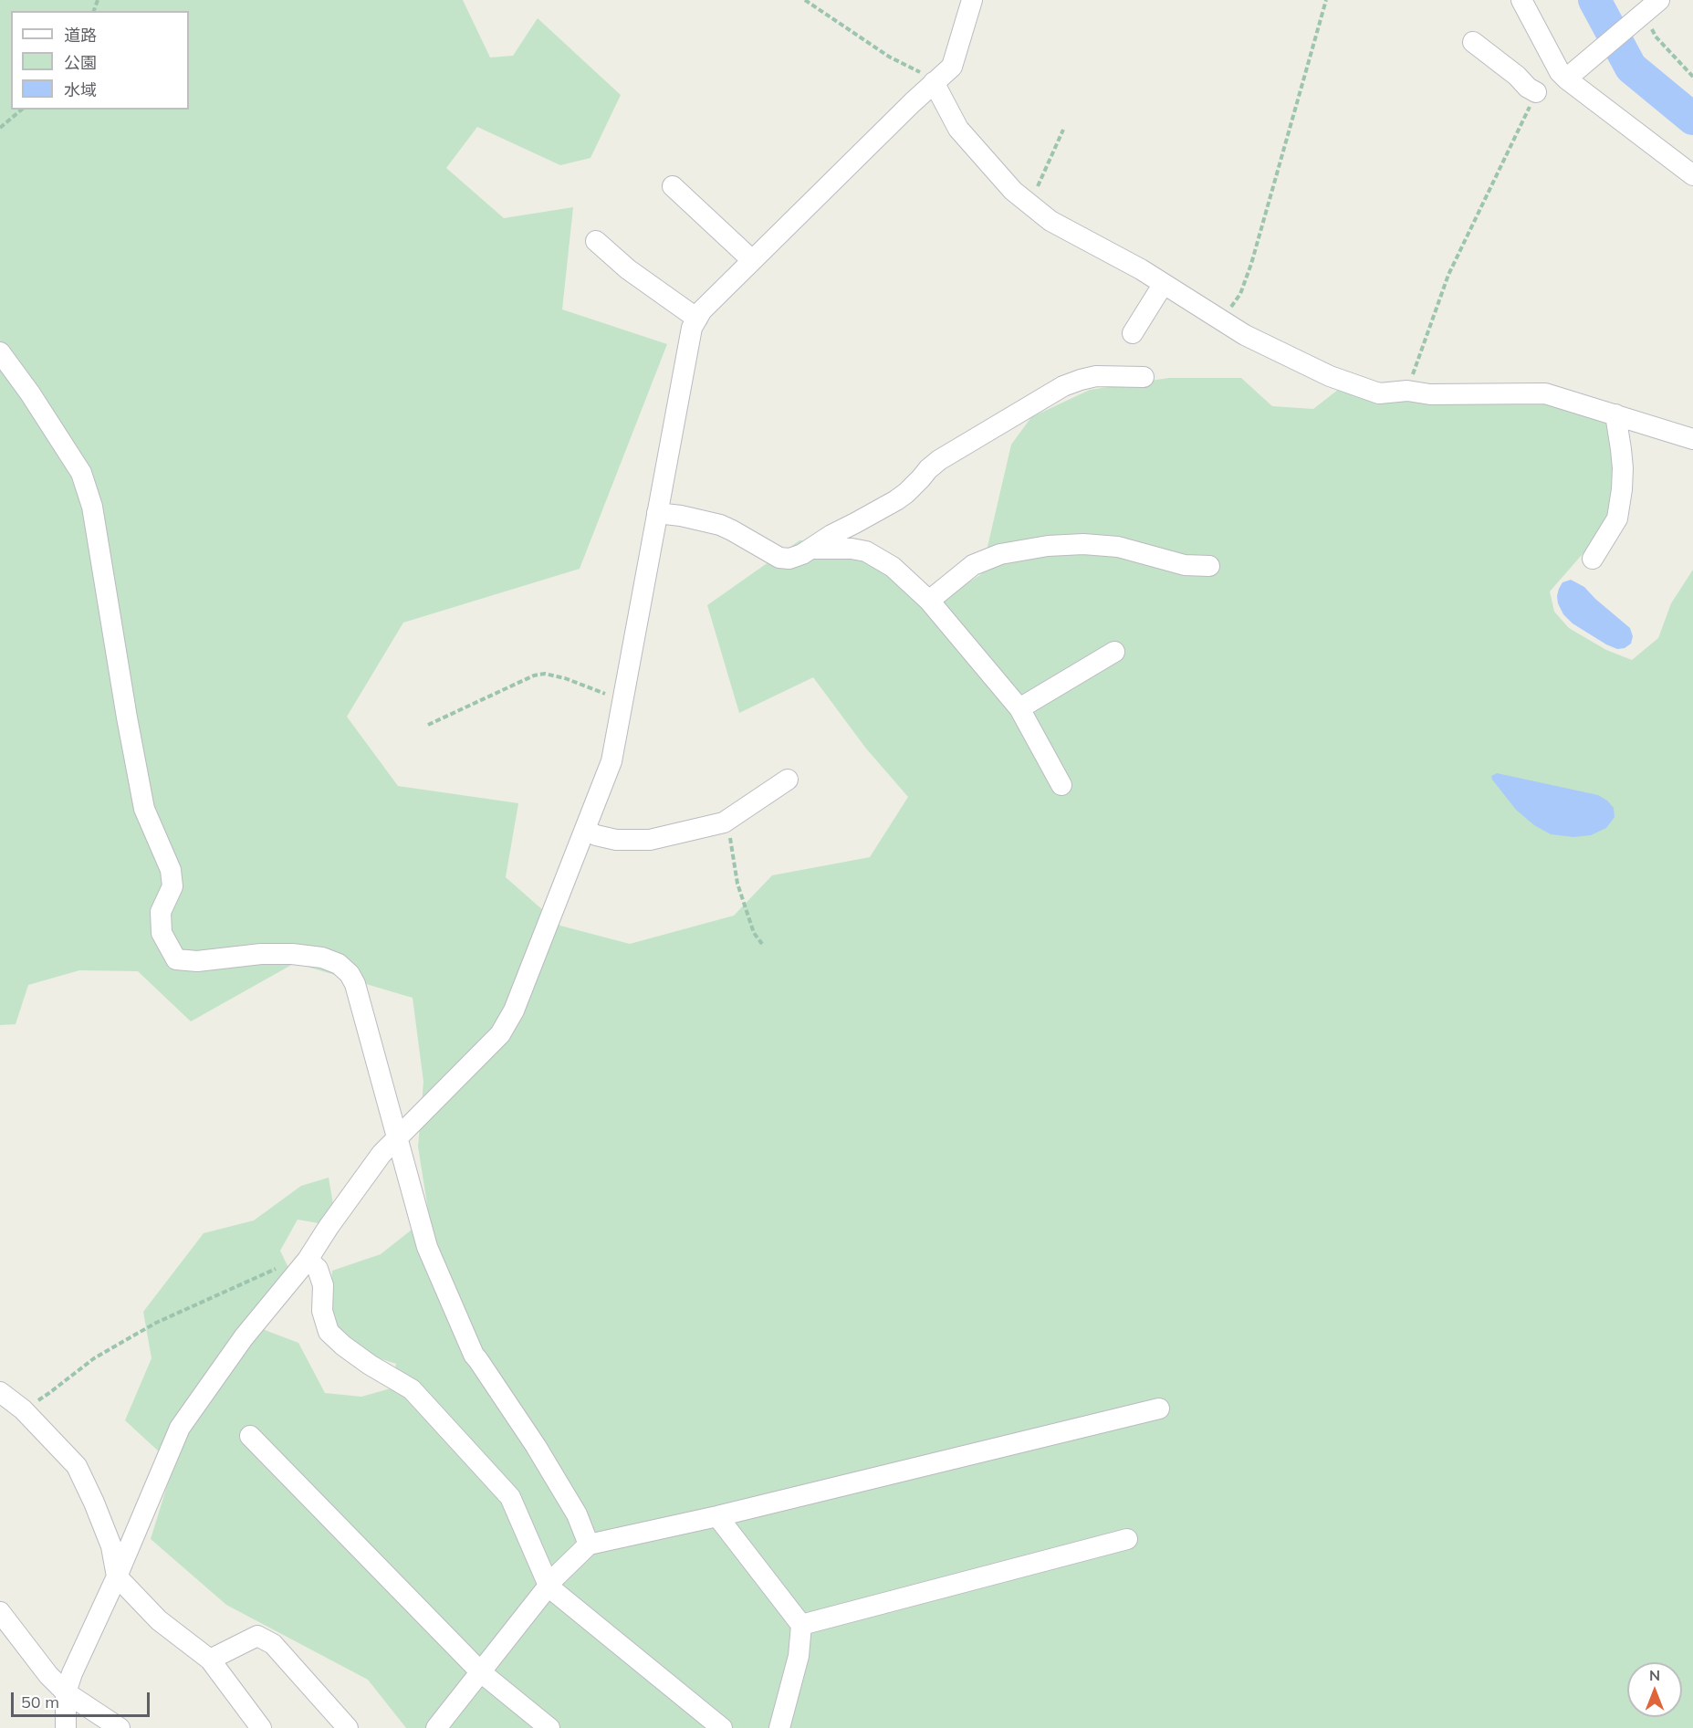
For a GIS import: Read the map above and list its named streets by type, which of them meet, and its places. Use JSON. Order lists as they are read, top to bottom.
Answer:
{
  "legend": ["道路", "公園", "水域"],
  "scale_bar": "50 m",
  "north": "top"
}
